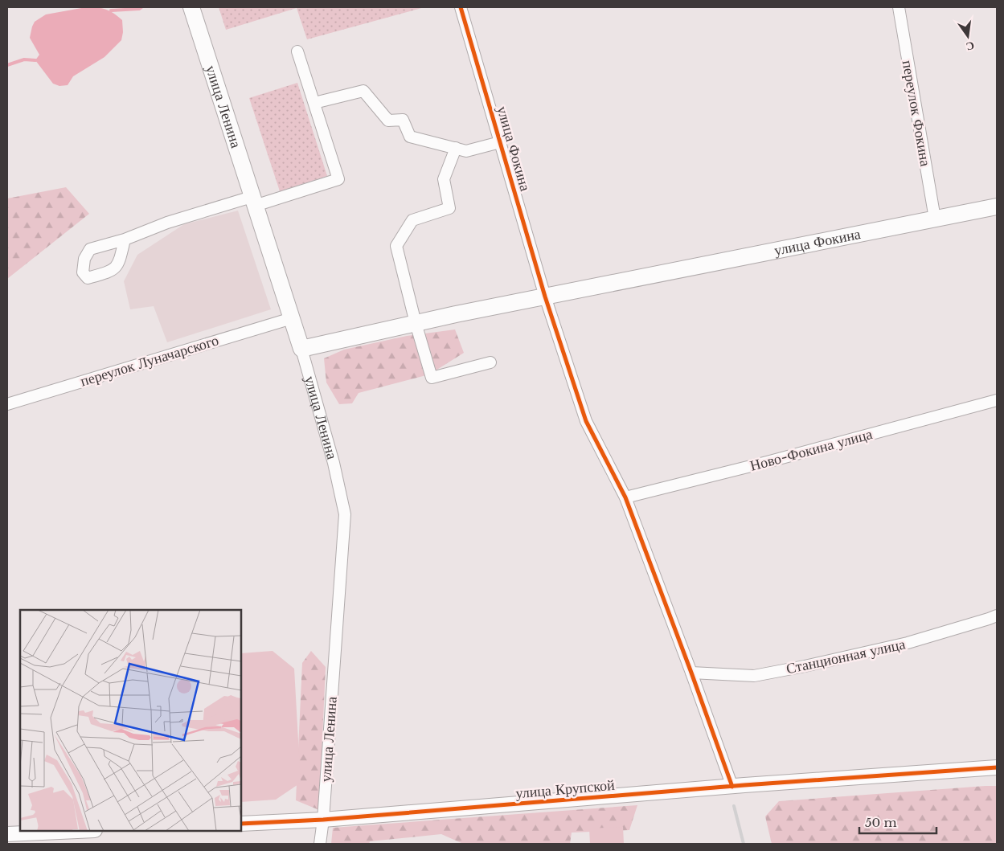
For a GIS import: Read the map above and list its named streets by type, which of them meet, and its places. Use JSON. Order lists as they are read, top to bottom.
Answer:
{
  "streets": {
    "main road": ["улица Ленина", "улица Фокина"],
    "street": [
      "переулок Фокина",
      "переулок Луначарского",
      "Ново-Фокина улица",
      "Станционная улица",
      "улица Крупской"
    ]
  },
  "crossings": [
    ["улица Ленина", "улица Фокина"],
    ["улица Ленина", "переулок Луначарского"],
    ["улица Ленина", "улица Крупской"],
    ["переулок Фокина", "улица Фокина"]
  ],
  "scale_bar": "50 m",
  "north": "bottom"
}
